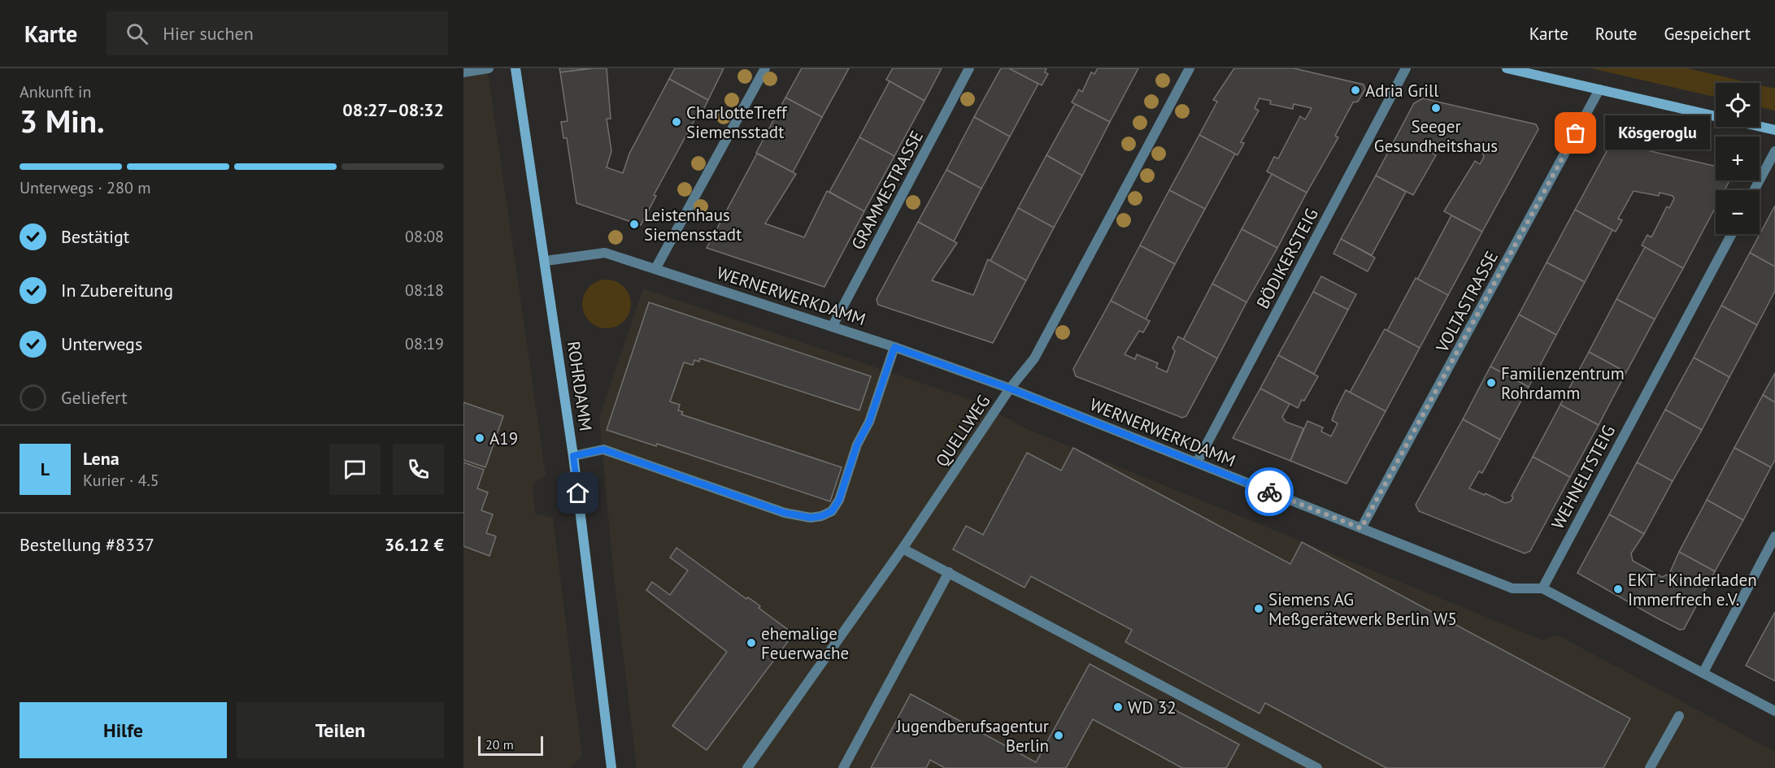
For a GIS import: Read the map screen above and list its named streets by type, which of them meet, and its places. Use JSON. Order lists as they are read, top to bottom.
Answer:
{
  "streets": {
    "main road": ["ROHRDAMM"],
    "street": [
      "GRAMMESTRASSE",
      "BÖDIKERSTEIG",
      "WERNERWERKDAMM",
      "VOLTASTRASSE",
      "QUELLWEG",
      "WEHNELTSTEIG"
    ]
  },
  "crossings": [
    ["GRAMMESTRASSE", "WERNERWERKDAMM"],
    ["BÖDIKERSTEIG", "WERNERWERKDAMM"],
    ["WERNERWERKDAMM", "VOLTASTRASSE"],
    ["WERNERWERKDAMM", "ROHRDAMM"],
    ["WERNERWERKDAMM", "QUELLWEG"],
    ["WERNERWERKDAMM", "WEHNELTSTEIG"]
  ],
  "places": [
    "Adria Grill",
    "Seeger Gesundheitshaus",
    "CharlotteTreff Siemensstadt",
    "Kösgeroglu",
    "Leistenhaus Siemensstadt",
    "Familienzentrum Rohrdamm",
    "A19",
    "EKT - Kinderladen Immerfrech e.V.",
    "Siemens AG Meßgerätewerk Berlin W5",
    "ehemalige Feuerwache",
    "WD 32",
    "Jugendberufsagentur Berlin"
  ],
  "scale_bar": "20 m",
  "page": {
    "header": "Karte",
    "search": "Hier suchen",
    "nav": ["Karte", "Route", "Gespeichert"],
    "heading": ["3 Min.", "Ankunft in", "08:27–08:32"],
    "panel": [
      "Lena",
      "Kurier · 4.5",
      "Bestellung #8337",
      "36.12 €"
    ],
    "map_buttons": ["+", "−"],
    "bubble": "Kösgeroglu",
    "bar": "Unterwegs · 280 m",
    "list": [
      ["Bestätigt", "08:08"],
      ["In Zubereitung", "08:18"],
      ["Unterwegs", "08:19"],
      "Geliefert"
    ],
    "round": "L",
    "buttons": ["Hilfe", "Teilen"],
    "scale": "20 m"
  }
}
